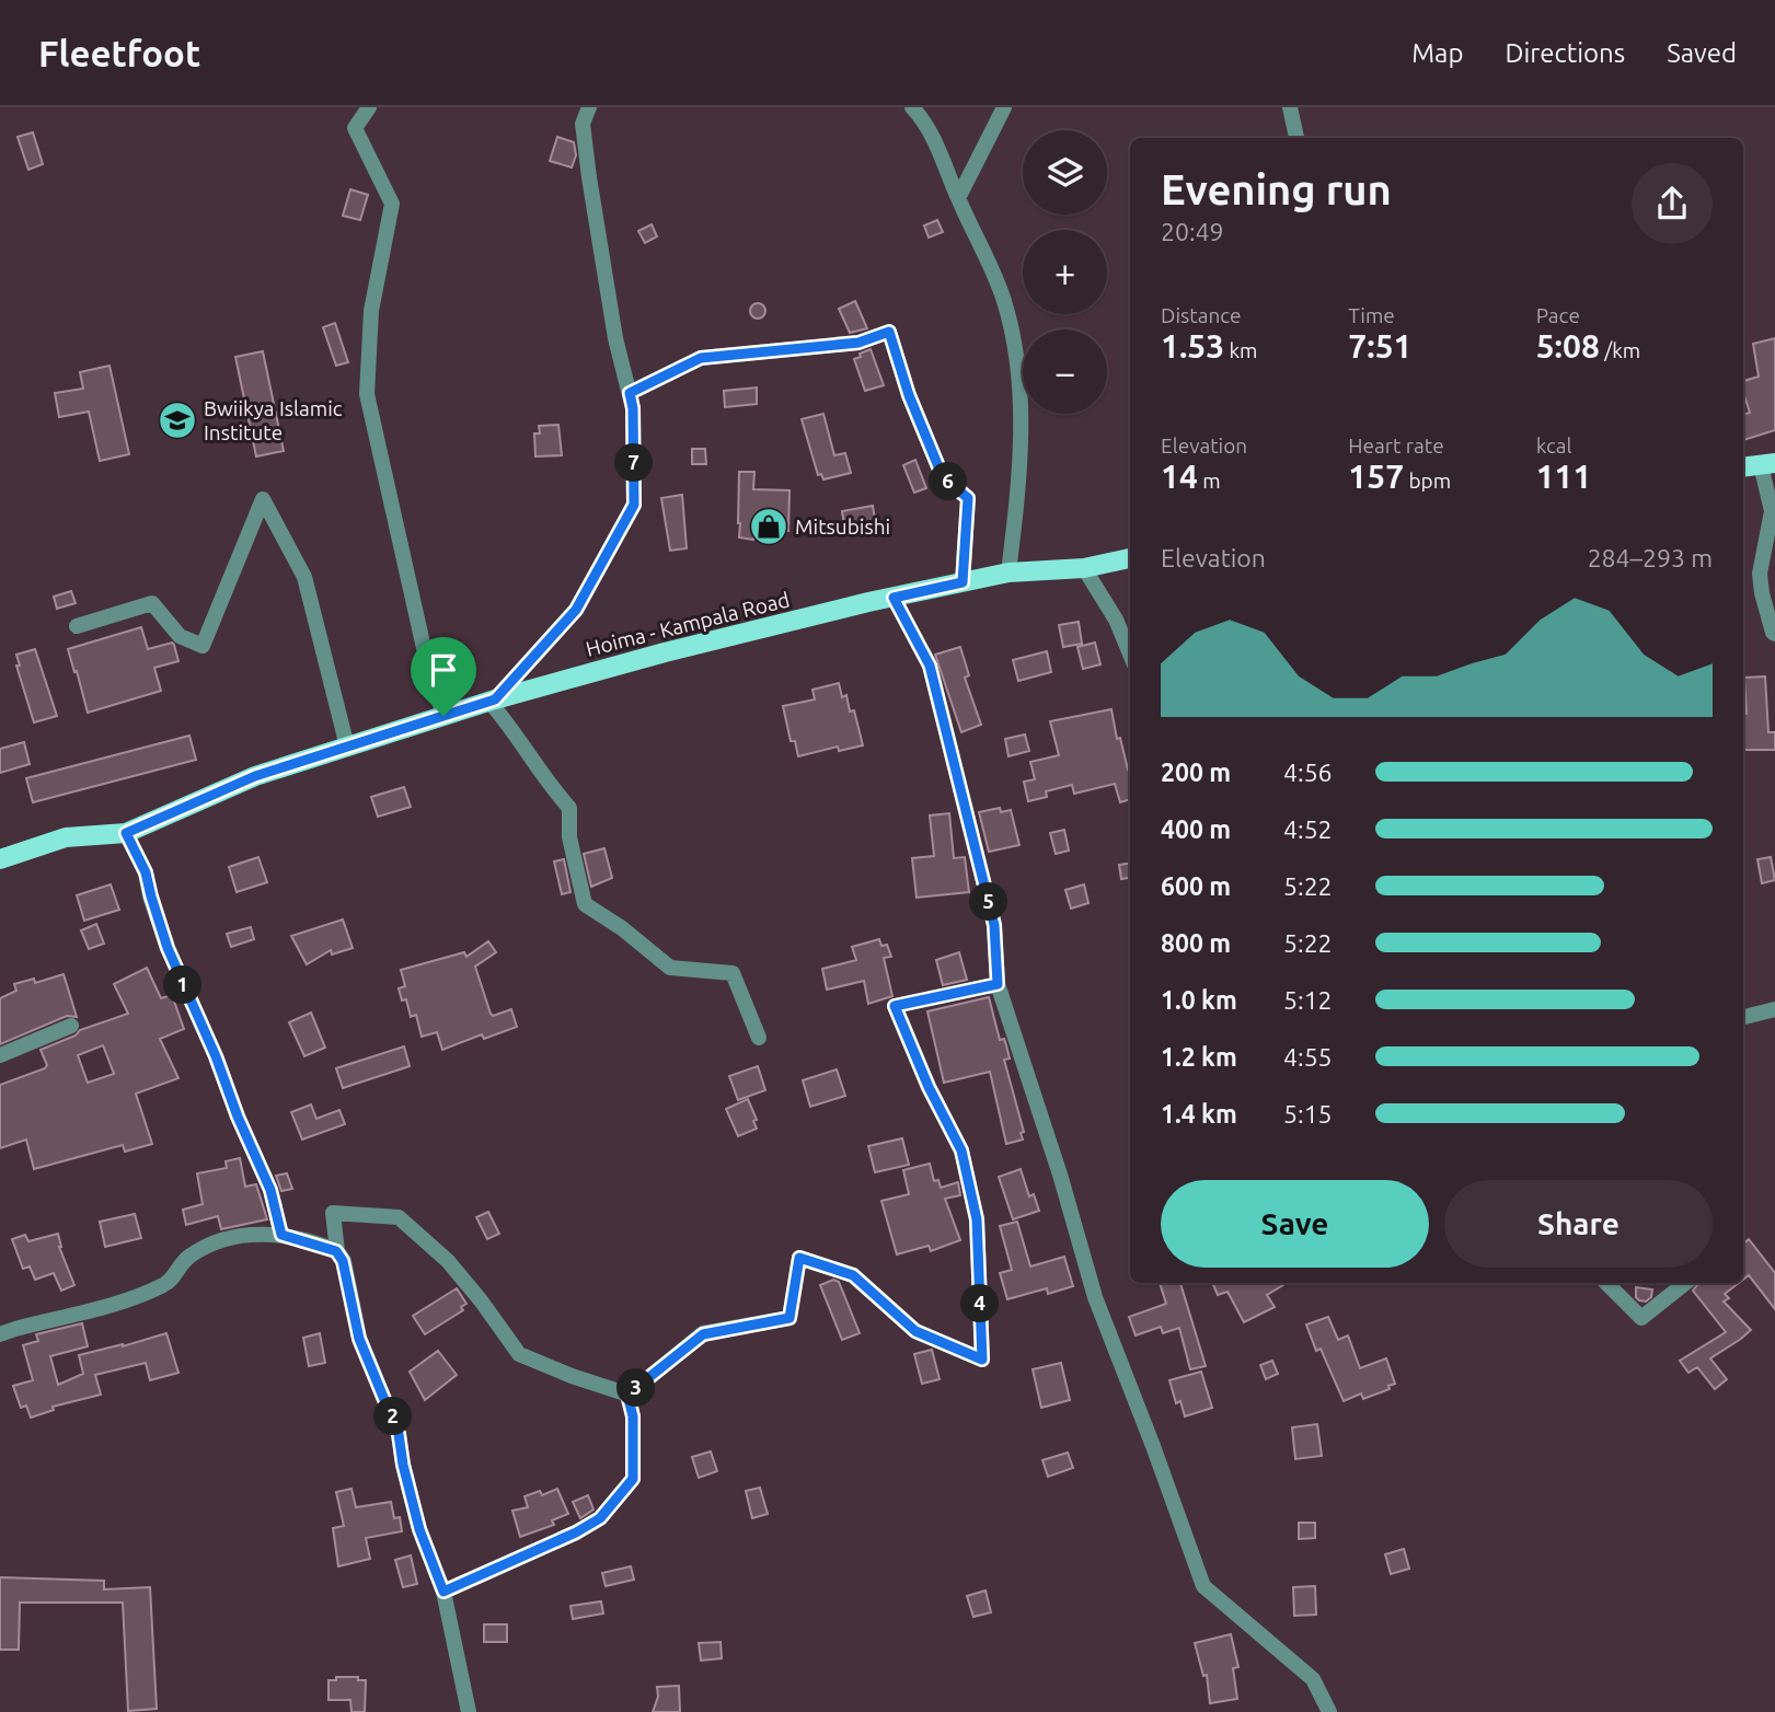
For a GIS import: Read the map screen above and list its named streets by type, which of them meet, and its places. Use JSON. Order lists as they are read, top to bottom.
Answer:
{
  "streets": {
    "main road": ["Hoima - Kampala Road"]
  },
  "places": {
    "school or university": ["Bwiikya Islamic Institute"],
    "shop": ["Mitsubishi"]
  },
  "page": {
    "header": "Fleetfoot",
    "nav": ["Map", "Directions", "Saved"],
    "map_buttons": ["+", "−"],
    "heading": ["Evening run", "20:49"],
    "stats": [
      ["Distance", "1.53 km"],
      ["Time", "7:51"],
      ["Pace", "5:08 /km"],
      ["Elevation", "14 m"],
      ["Heart rate", "157 bpm"],
      ["kcal", "111"]
    ],
    "pins": [
      "7",
      "6",
      "5",
      "1",
      "4",
      "3",
      "2"
    ],
    "chart": ["Elevation", "284–293 m"],
    "list": [
      {
        "name": "200 m",
        "note": "4:56"
      },
      {
        "name": "400 m",
        "note": "4:52"
      },
      {
        "name": "600 m",
        "note": "5:22"
      },
      {
        "name": "800 m",
        "note": "5:22"
      },
      {
        "name": "1.0 km",
        "note": "5:12"
      },
      {
        "name": "1.2 km",
        "note": "4:55"
      },
      {
        "name": "1.4 km",
        "note": "5:15"
      }
    ],
    "buttons": ["Save", "Share"]
  }
}
